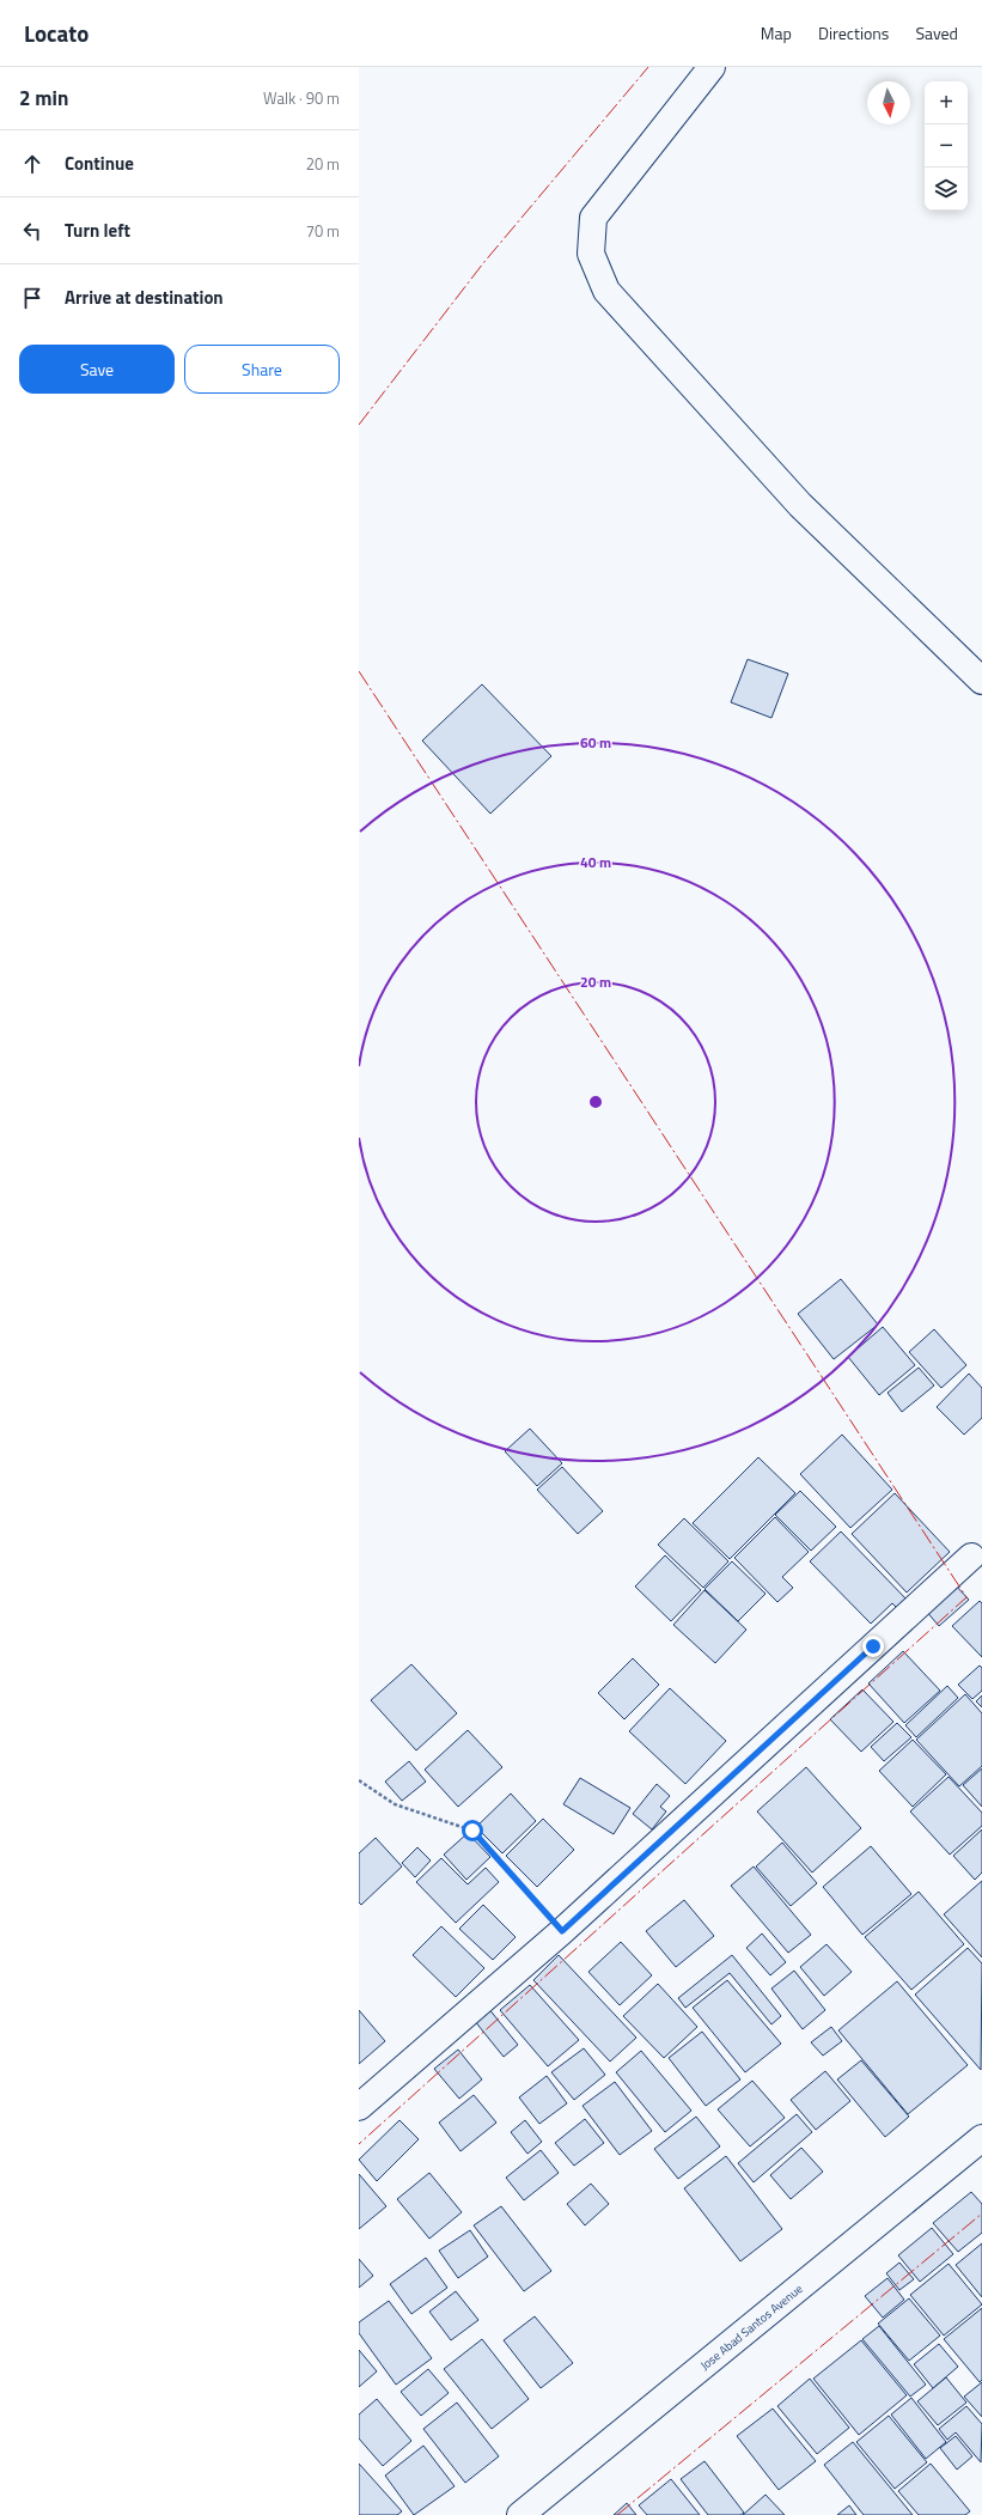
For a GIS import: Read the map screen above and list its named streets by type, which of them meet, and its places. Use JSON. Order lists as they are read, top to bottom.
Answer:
{
  "streets": {
    "main road": ["Jose Abad Santos Avenue"]
  },
  "north": "bottom",
  "page": {
    "header": "Locato",
    "nav": ["Map", "Directions", "Saved"],
    "heading": ["2 min", "Walk · 90 m"],
    "map_buttons": ["+", "−"],
    "list": [
      ["Continue", "20 m"],
      ["Turn left", "70 m"],
      "Arrive at destination"
    ],
    "buttons": ["Save", "Share"]
  },
  "rings": ["60 m", "40 m", "20 m"]
}
